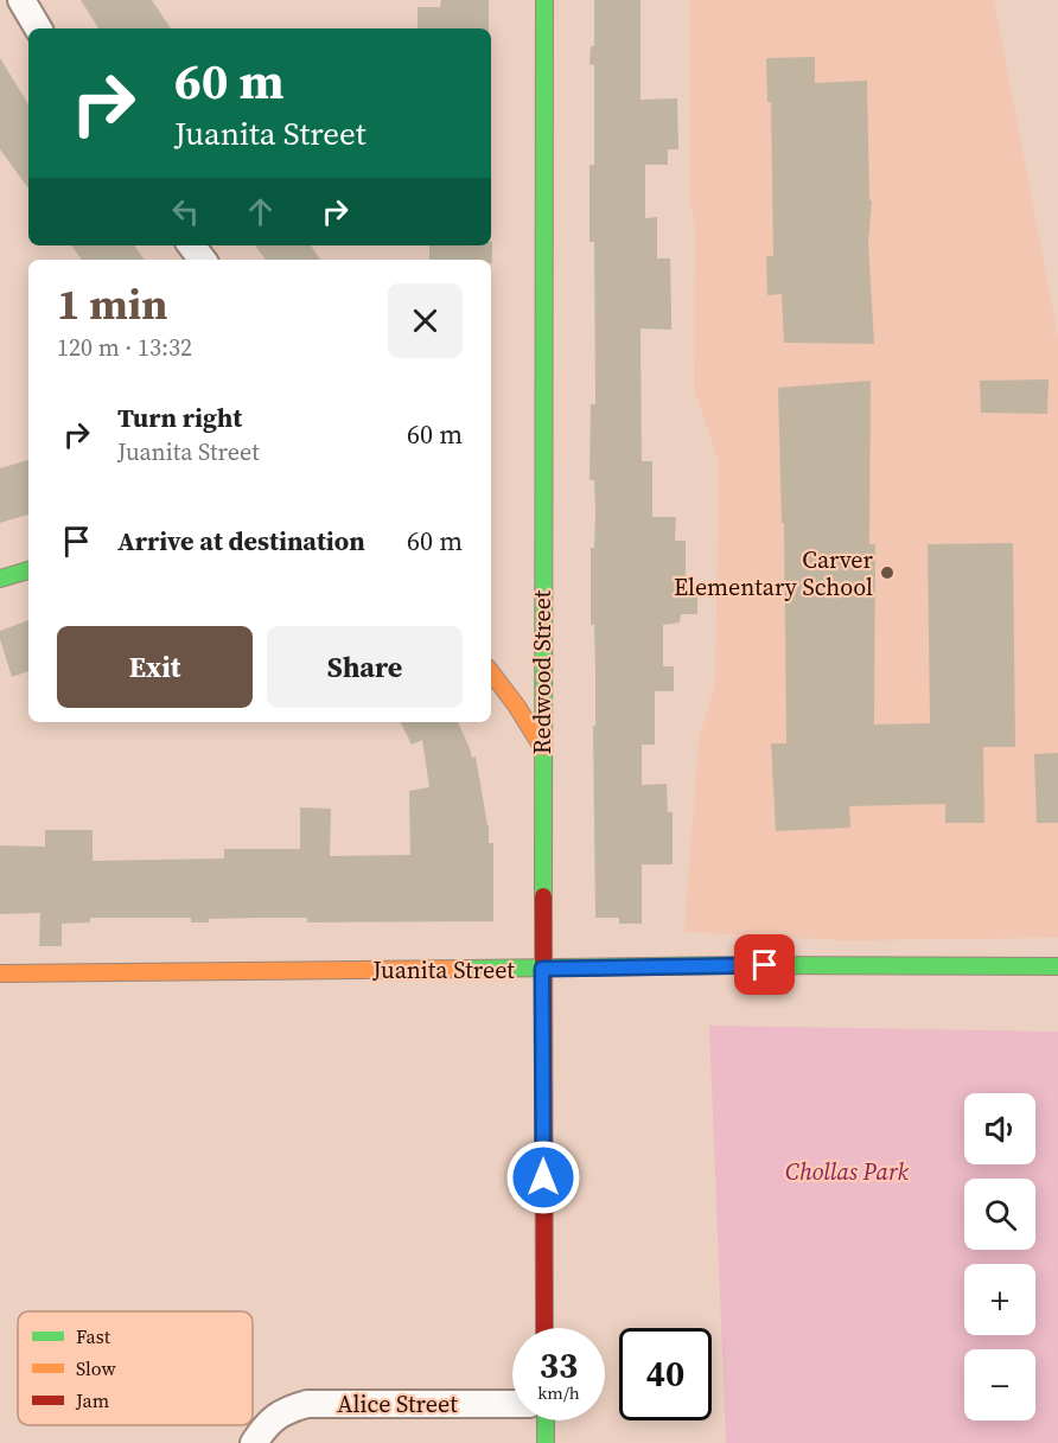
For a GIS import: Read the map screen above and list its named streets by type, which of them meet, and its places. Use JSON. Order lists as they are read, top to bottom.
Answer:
{
  "streets": {
    "street": ["Redwood Street", "Juanita Street", "Alice Street"]
  },
  "crossings": [
    ["Redwood Street", "Juanita Street"]
  ],
  "parks": ["Chollas Park"],
  "places": ["Carver Elementary School"],
  "legend": ["Fast", "Slow", "Jam"],
  "page": {
    "turn": ["60 m", "Juanita Street"],
    "heading": ["1 min", "120 m · 13:32"],
    "list": [
      {
        "name": "Turn right",
        "note": "Juanita Street",
        "value": "60 m"
      },
      {
        "name": "Arrive at destination",
        "value": "60 m"
      }
    ],
    "buttons": ["Exit", "Share"],
    "map_buttons": ["+", "−"],
    "speed": "33 km/h",
    "limit": "40"
  }
}
